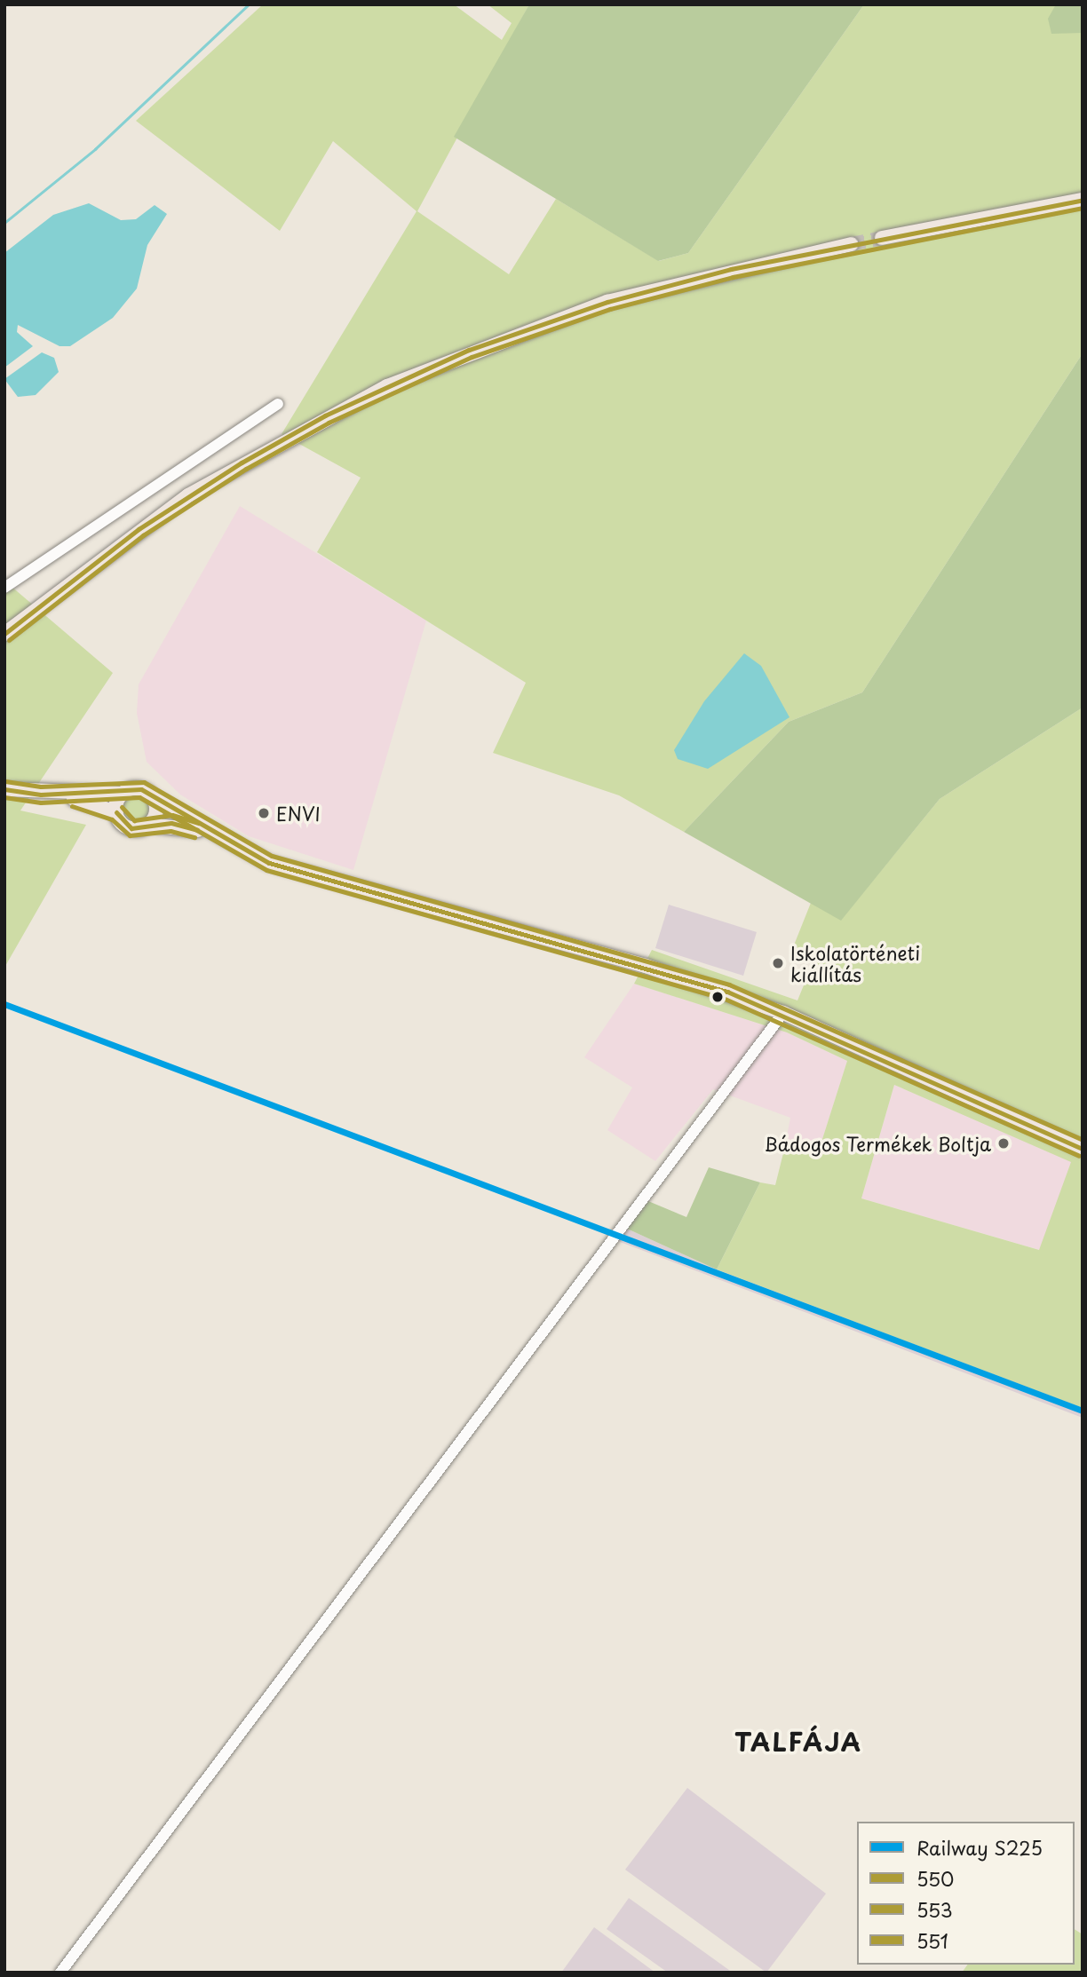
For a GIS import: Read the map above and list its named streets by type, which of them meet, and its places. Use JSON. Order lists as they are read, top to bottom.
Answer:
{
  "districts": ["TALFÁJA"],
  "places": ["ENVI", "Iskolatörténeti kiállítás", "Bádogos Termékek Boltja"],
  "lines": [
    "transit line 550",
    "transit line 553",
    "transit line 551",
    "rail line S225"
  ],
  "legend": [
    "Railway S225",
    "550",
    "553",
    "551"
  ]
}
